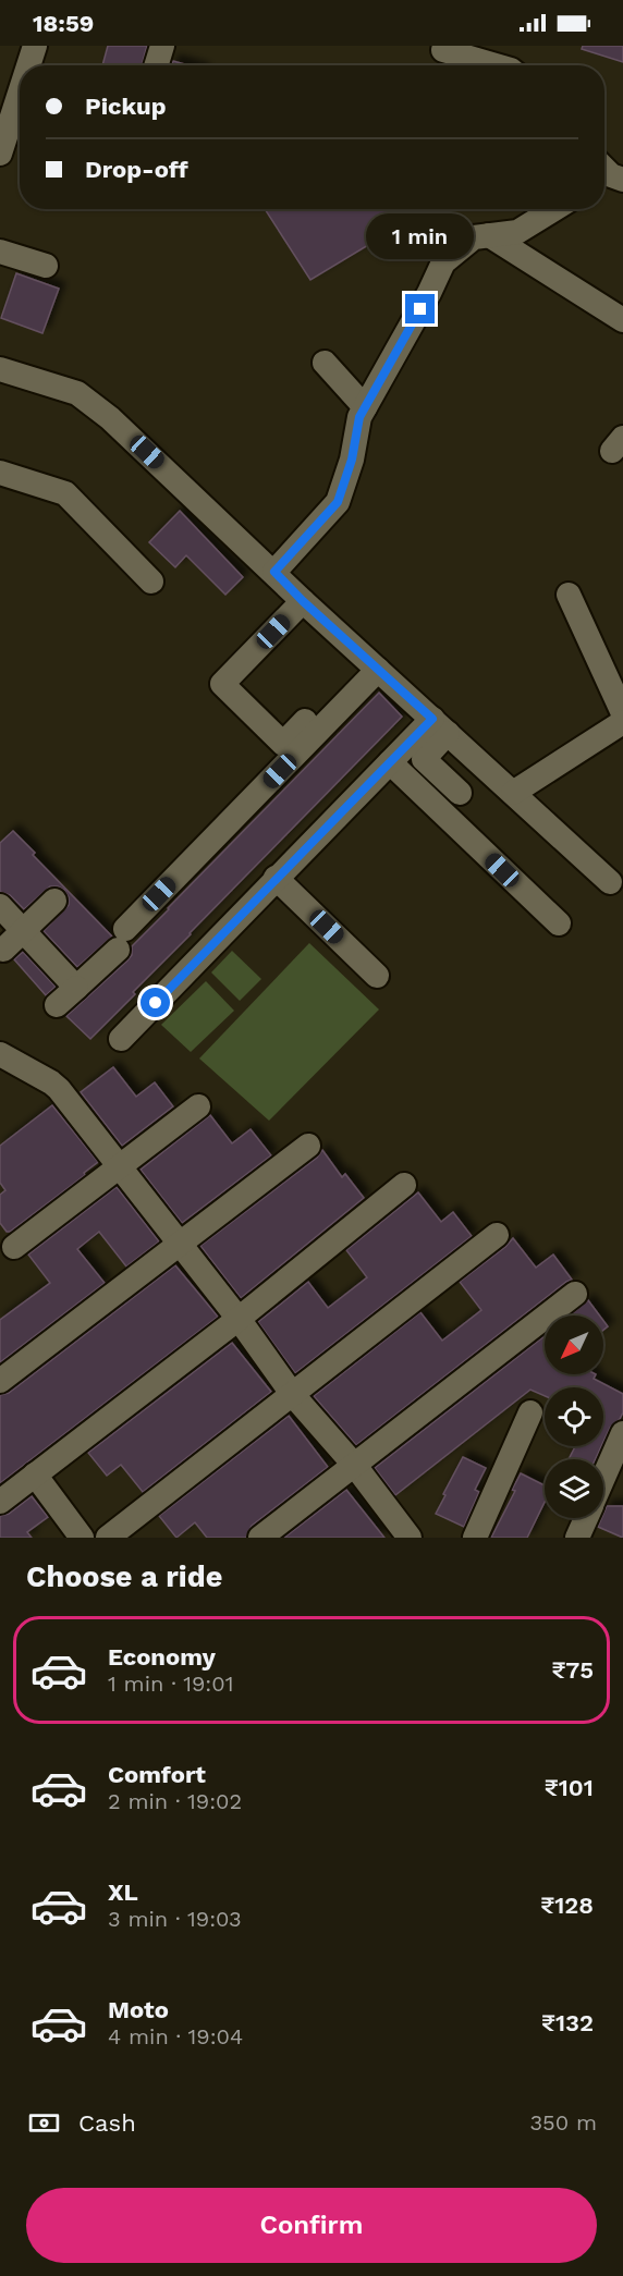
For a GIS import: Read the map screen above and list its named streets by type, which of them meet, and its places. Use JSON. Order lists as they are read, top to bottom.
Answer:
{
  "north": "bottom left",
  "page": {
    "status": "18:59",
    "banner": ["Pickup", "Drop-off"],
    "bubble": "1 min",
    "heading": "Choose a ride",
    "list": [
      {
        "name": "Economy",
        "note": "1 min · 19:01",
        "value": "₹75"
      },
      {
        "name": "Comfort",
        "note": "2 min · 19:02",
        "value": "₹101"
      },
      {
        "name": "XL",
        "note": "3 min · 19:03",
        "value": "₹128"
      },
      {
        "name": "Moto",
        "note": "4 min · 19:04",
        "value": "₹132"
      }
    ],
    "pay": ["Cash", "350 m"],
    "buttons": "Confirm"
  }
}
